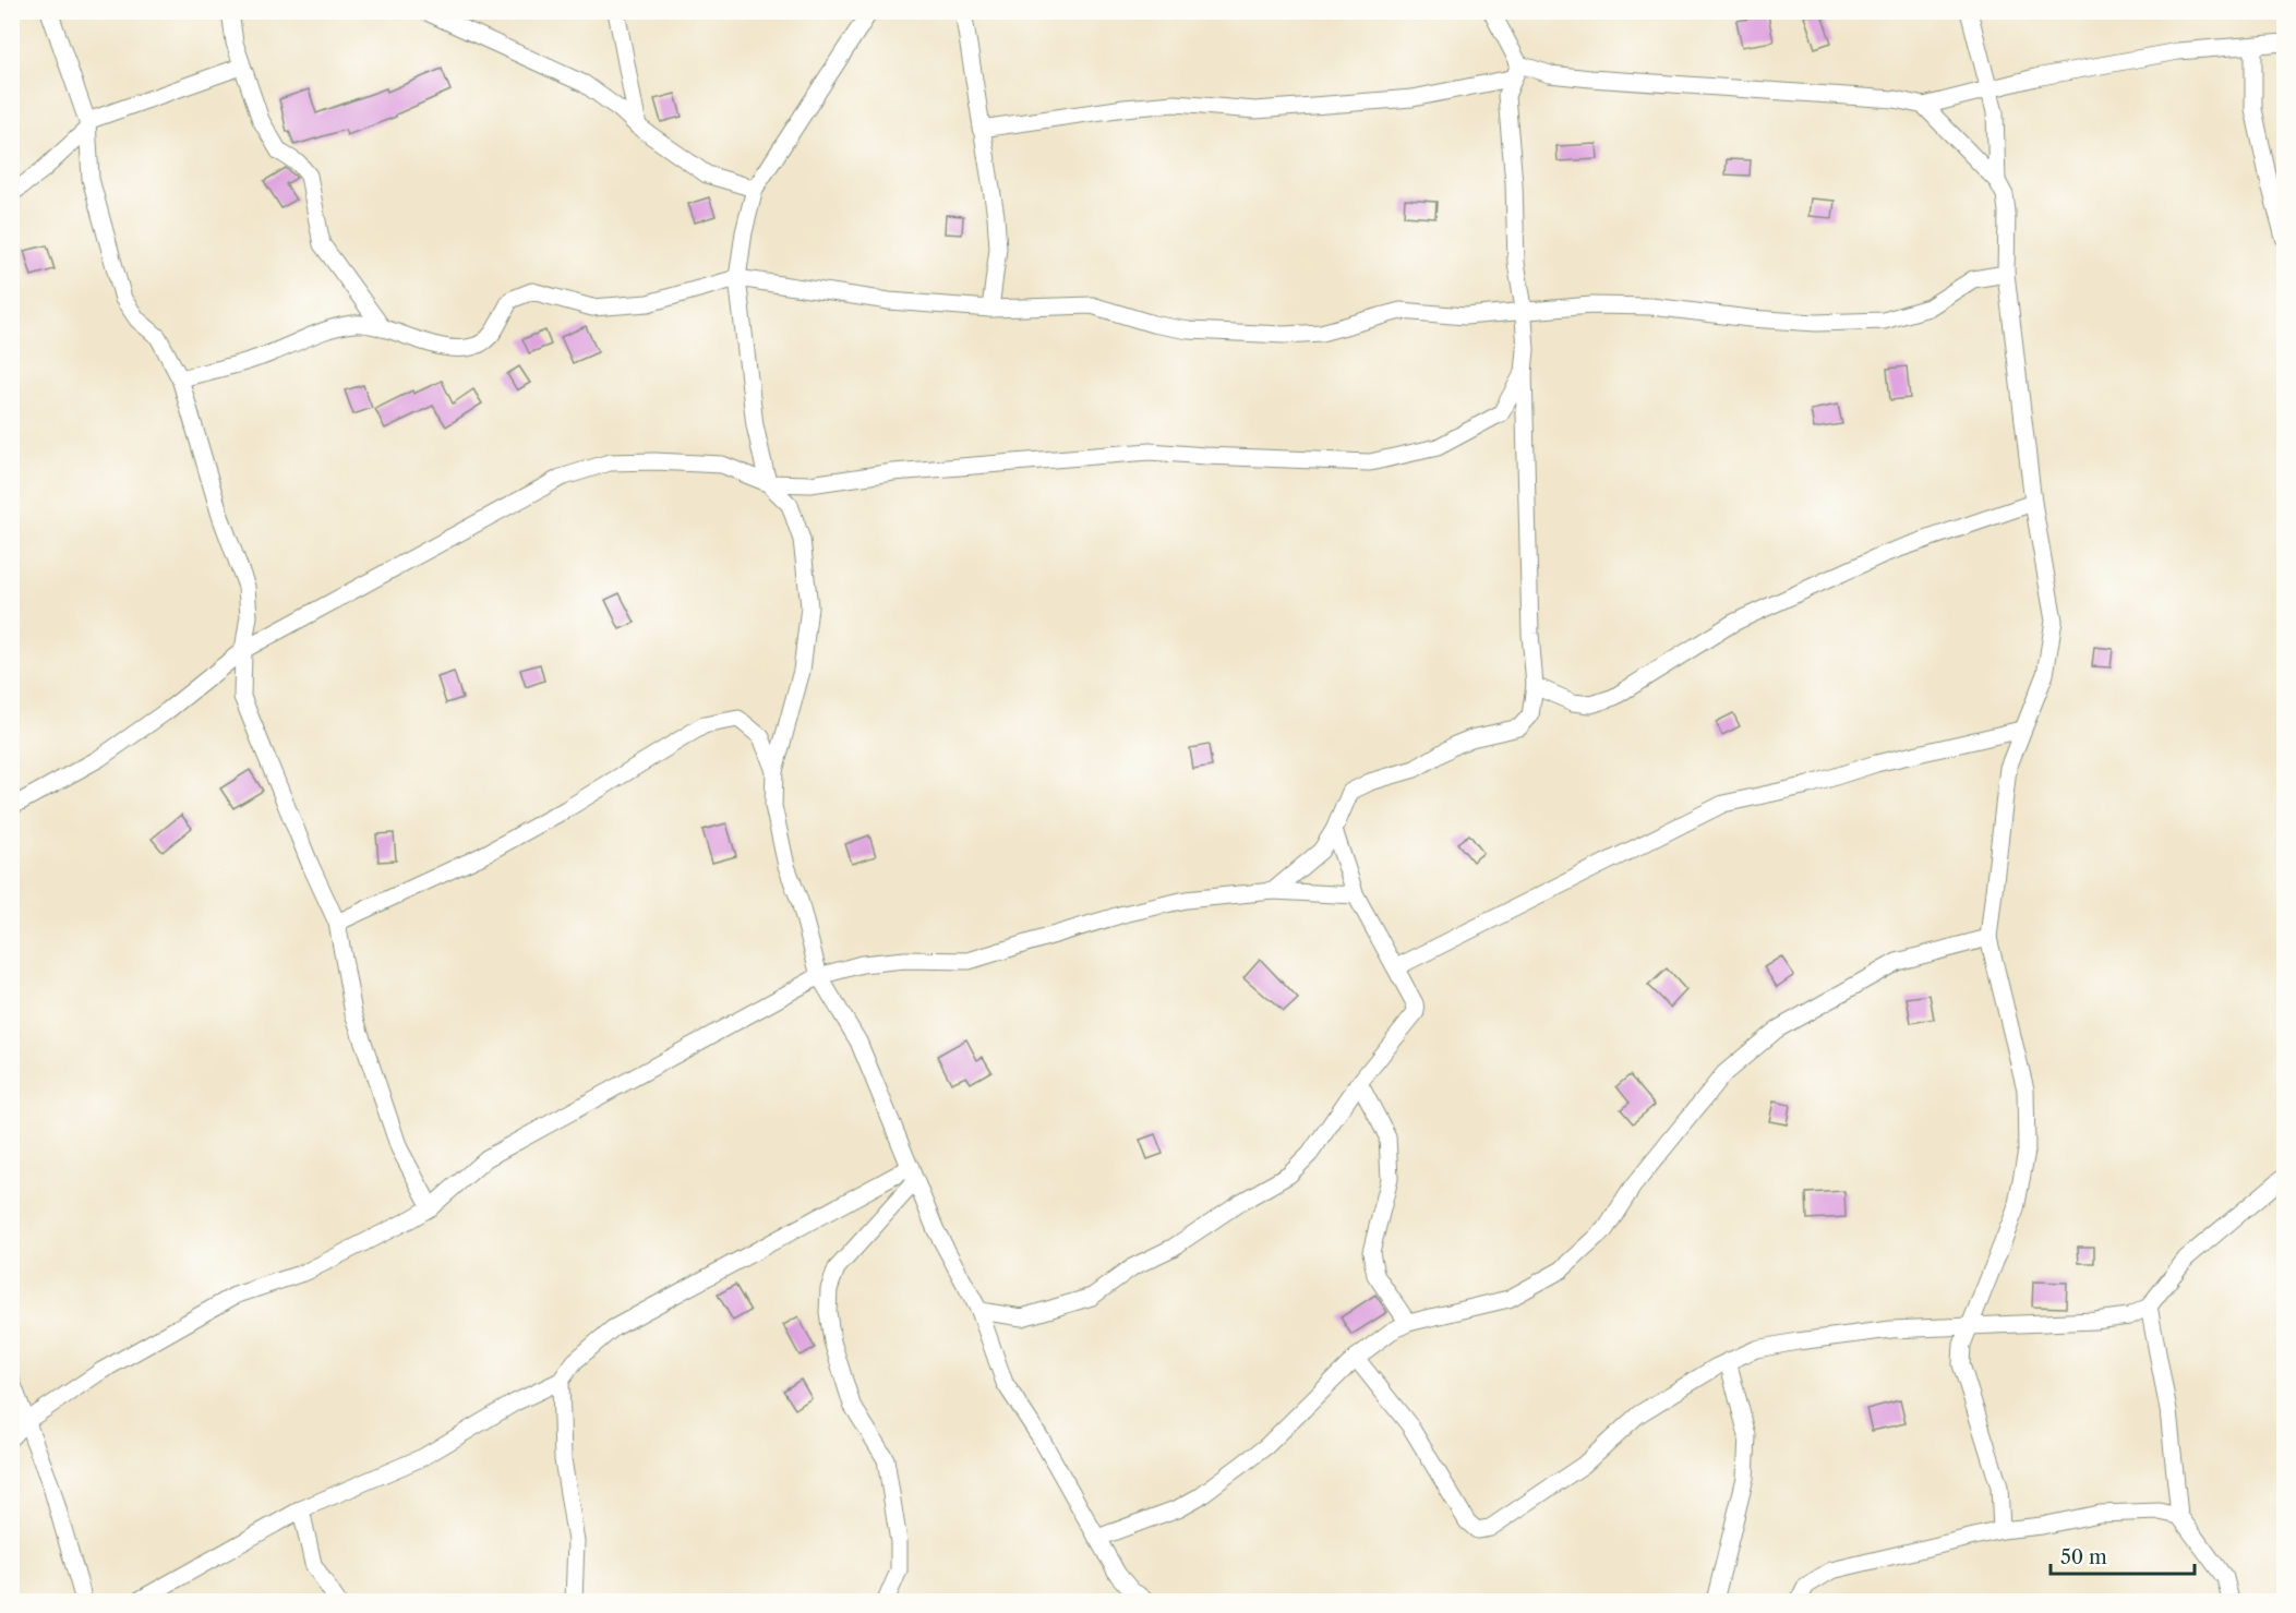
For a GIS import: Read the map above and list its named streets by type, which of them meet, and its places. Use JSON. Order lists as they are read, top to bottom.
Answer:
{
  "scale_bar": "50 m"
}
